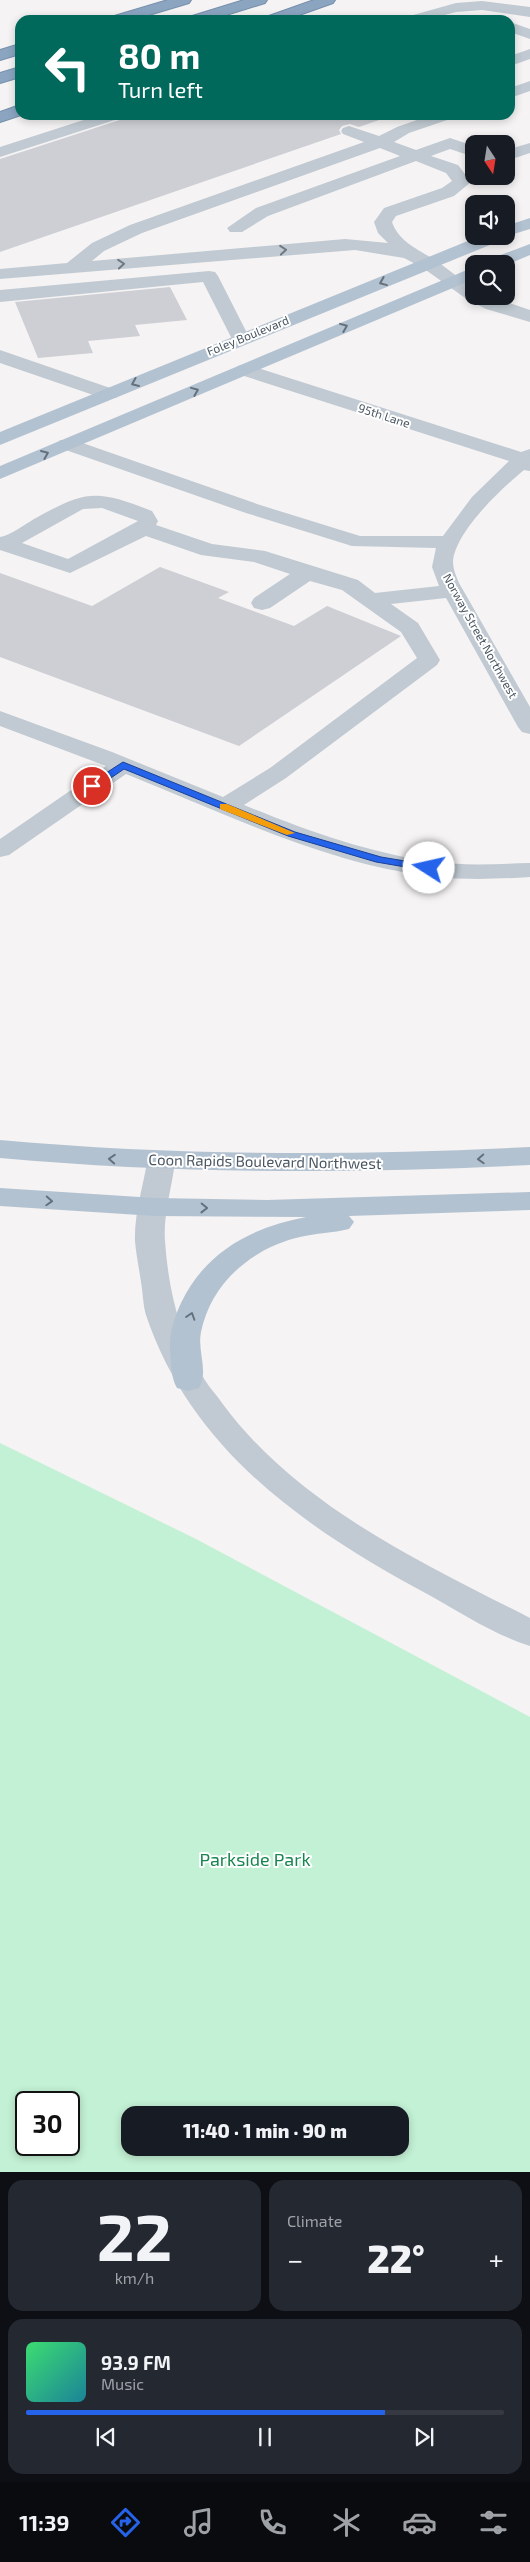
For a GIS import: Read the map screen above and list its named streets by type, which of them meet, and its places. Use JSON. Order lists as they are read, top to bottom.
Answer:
{
  "streets": {
    "main road": ["Foley Boulevard", "Coon Rapids Boulevard Northwest"],
    "street": ["95th Lane", "Norway Street Northwest"]
  },
  "crossings": [
    ["Foley Boulevard", "95th Lane"],
    ["95th Lane", "Norway Street Northwest"]
  ],
  "parks": ["Parkside Park"],
  "north": "bottom",
  "page": {
    "turn": ["80 m", "Turn left"],
    "limit": "30",
    "trip": "11:40 · 1 min · 90 m",
    "tile": [
      ["22", "km/h"],
      "Climate"
    ],
    "heat": ["−", "22°", "+"],
    "song": ["93.9 FM", "Music"],
    "tabs": "11:39"
  }
}
